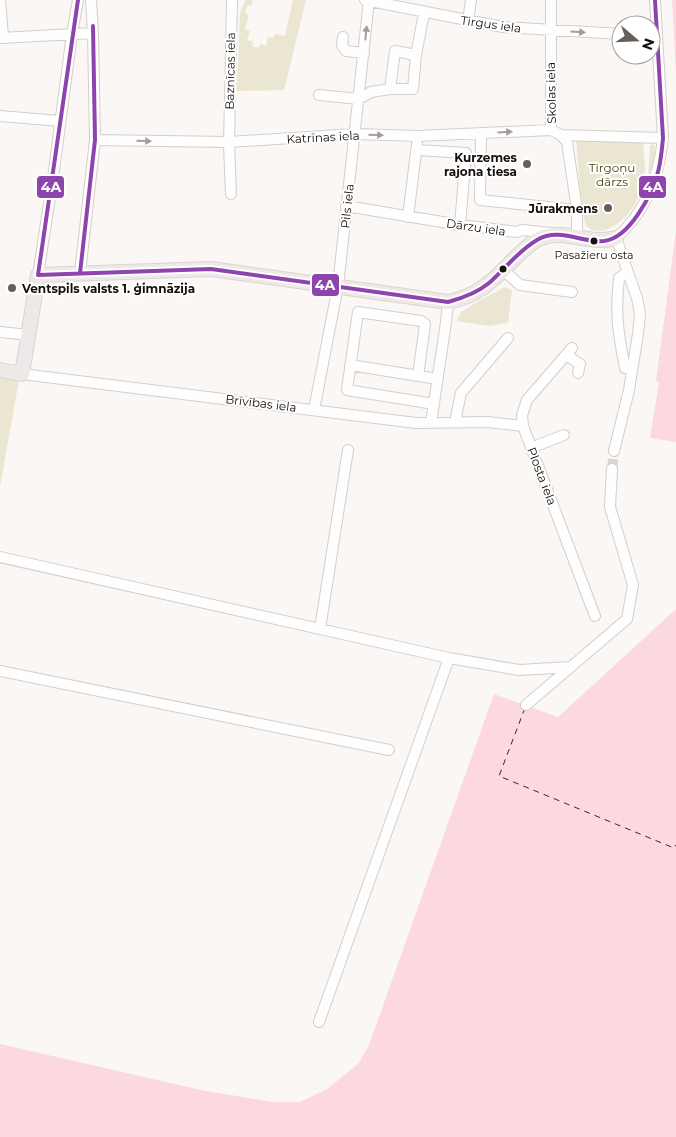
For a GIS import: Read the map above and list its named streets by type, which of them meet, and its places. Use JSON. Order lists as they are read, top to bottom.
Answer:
{
  "streets": {
    "main road": ["Dārzu iela", "Brīvības iela"],
    "street": [
      "Tirgus iela",
      "Baznīcas iela",
      "Skolas iela",
      "Katrīnas iela",
      "Pils iela",
      "Plosta iela"
    ]
  },
  "crossings": [
    ["Tirgus iela", "Skolas iela"],
    ["Tirgus iela", "Pils iela"],
    ["Baznīcas iela", "Katrīnas iela"],
    ["Skolas iela", "Katrīnas iela"],
    ["Skolas iela", "Dārzu iela"],
    ["Katrīnas iela", "Pils iela"],
    ["Pils iela", "Dārzu iela"],
    ["Pils iela", "Brīvības iela"],
    ["Brīvības iela", "Plosta iela"]
  ],
  "one_way": ["Katrīnas iela"],
  "parks": ["Tirgoņu dārzs"],
  "places": [
    "Kurzemes rajona tiesa",
    "Jūrakmens",
    "Pasažieru osta",
    "Ventspils valsts 1. ģimnāzija"
  ],
  "lines": ["transit line 4A"],
  "north": "right"
}
